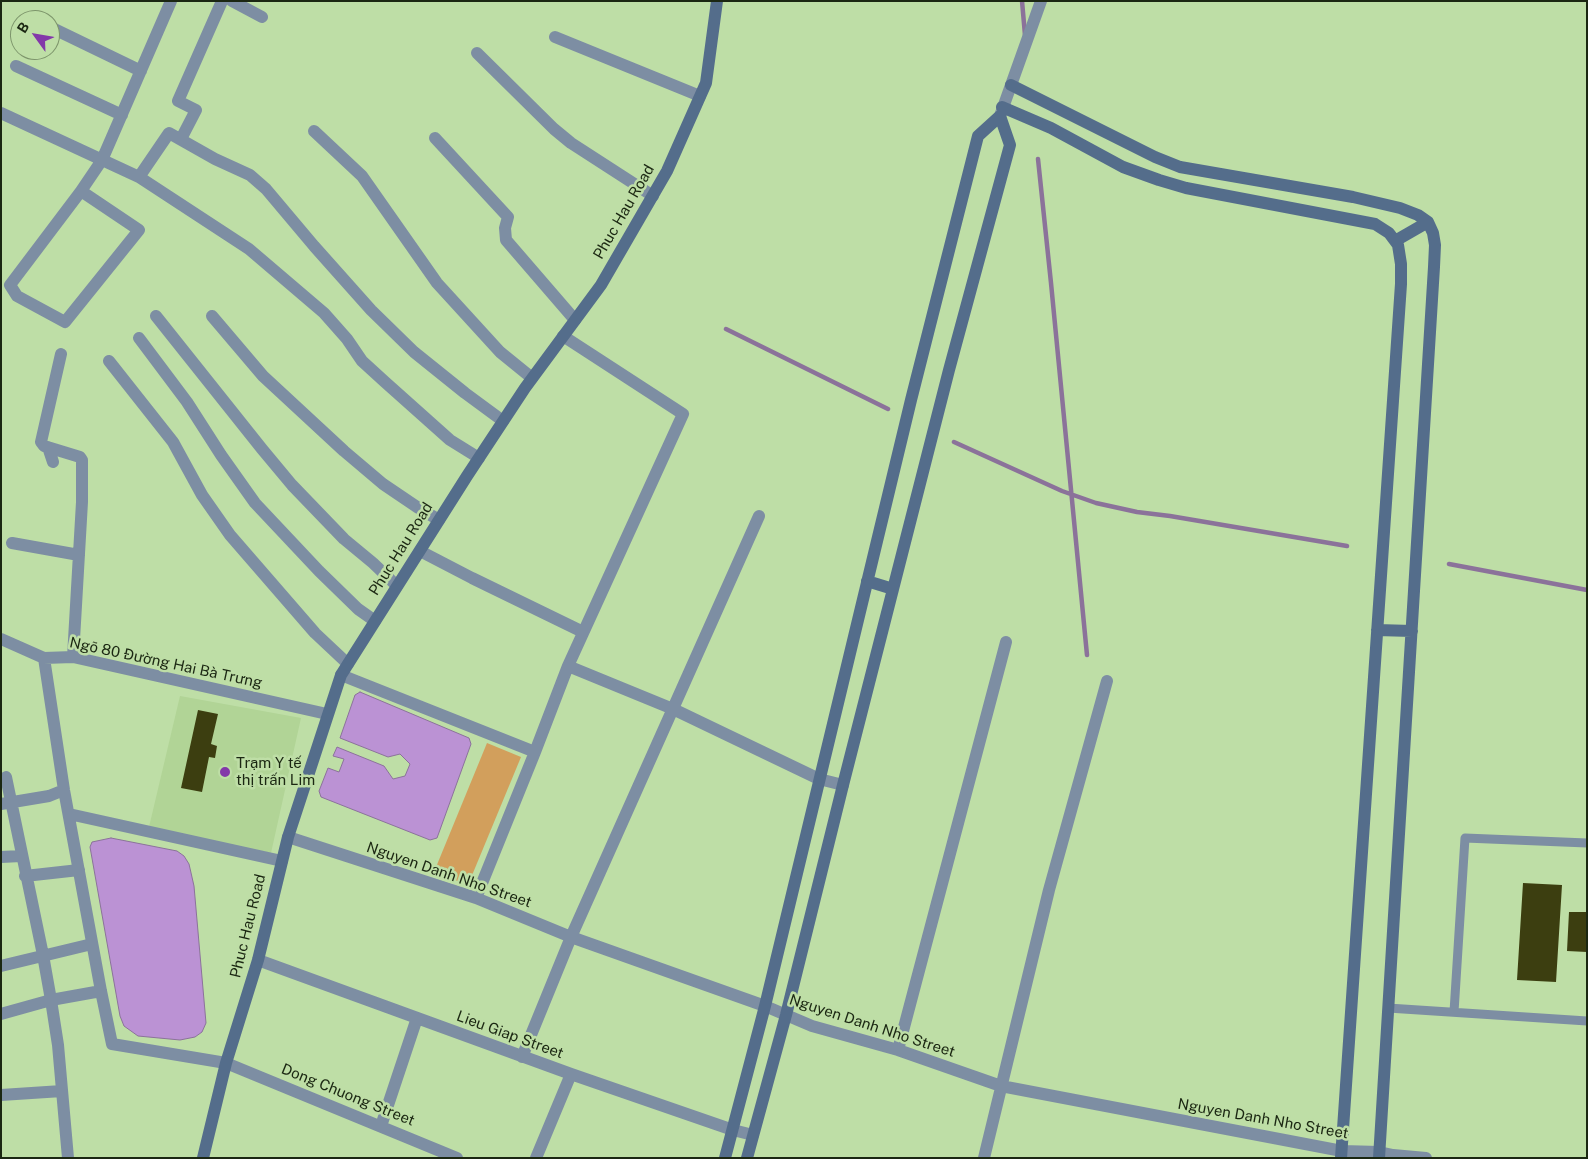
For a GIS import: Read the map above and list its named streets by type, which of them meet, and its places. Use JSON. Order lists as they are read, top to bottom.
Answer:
{
  "streets": {
    "street": [
      "Phuc Hau Road",
      "Ngõ 80 Đường Hai Bà Trưng",
      "Nguyen Danh Nho Street",
      "Lieu Giap Street",
      "Dong Chuong Street"
    ]
  },
  "crossings": [
    ["Phuc Hau Road", "Ngõ 80 Đường Hai Bà Trưng"],
    ["Phuc Hau Road", "Nguyen Danh Nho Street"],
    ["Phuc Hau Road", "Lieu Giap Street"],
    ["Phuc Hau Road", "Dong Chuong Street"]
  ],
  "places": ["Trạm Y tế thị trấn Lim"],
  "north": "top left"
}
